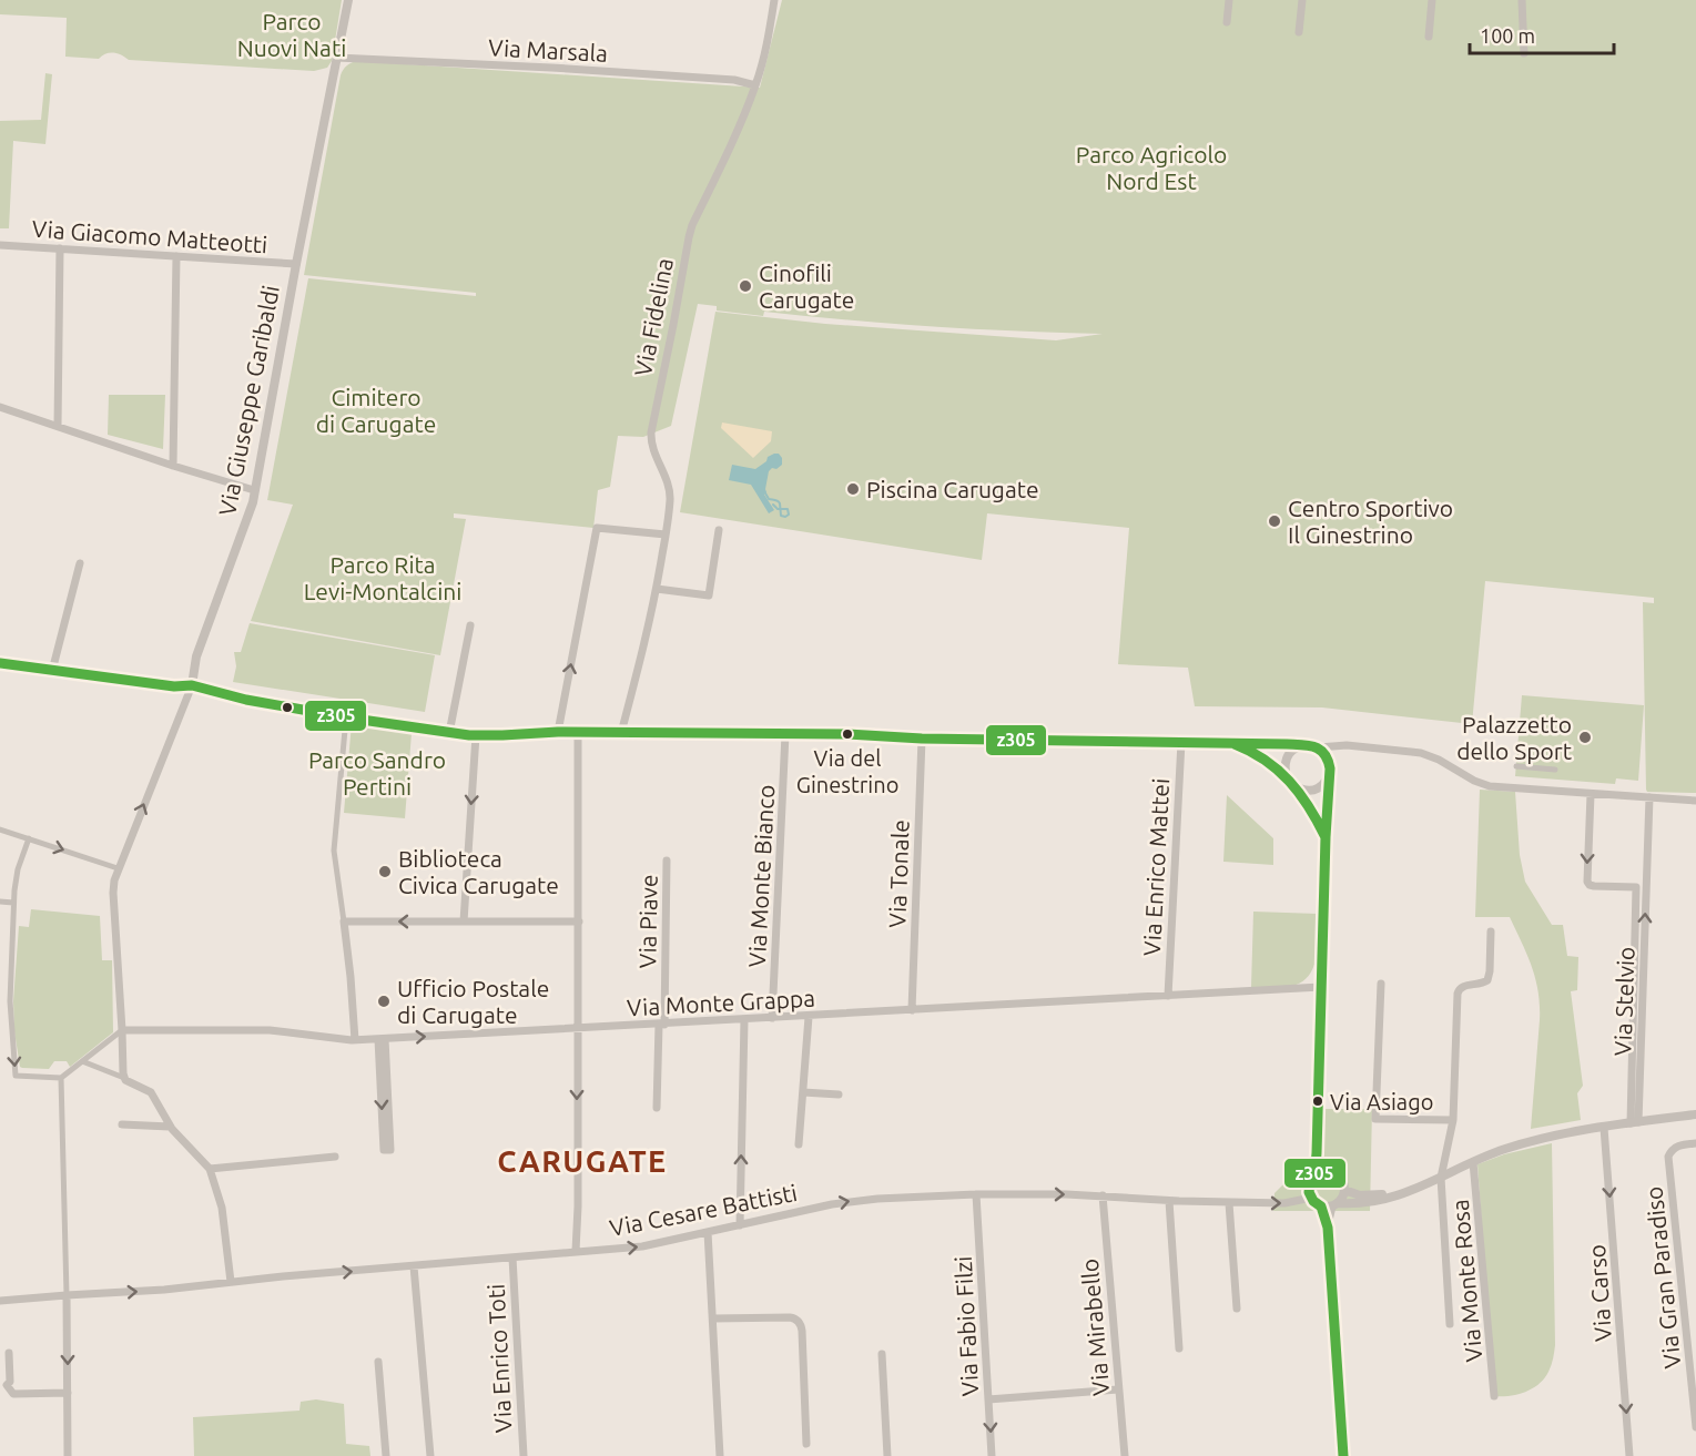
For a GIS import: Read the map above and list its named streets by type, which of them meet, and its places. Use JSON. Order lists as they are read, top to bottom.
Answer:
{
  "streets": {
    "street": [
      "Via Marsala",
      "Via Giacomo Matteotti",
      "Via Fidelina",
      "Via Giuseppe Garibaldi",
      "Via Enrico Mattei",
      "Via Tonale",
      "Via Monte Bianco",
      "Via Piave",
      "Via Stelvio",
      "Via Monte Grappa",
      "Via Cesare Battisti",
      "Via Gran Paradiso",
      "Via Monte Rosa",
      "Via Carso",
      "Via Fabio Filzi",
      "Via Mirabello",
      "Via Enrico Toti"
    ]
  },
  "crossings": [
    ["Via Marsala", "Via Fidelina"],
    ["Via Marsala", "Via Giuseppe Garibaldi"],
    ["Via Giacomo Matteotti", "Via Giuseppe Garibaldi"],
    ["Via Giuseppe Garibaldi", "Via Monte Grappa"],
    ["Via Enrico Mattei", "Via Monte Grappa"],
    ["Via Tonale", "Via Monte Grappa"],
    ["Via Monte Bianco", "Via Monte Grappa"],
    ["Via Piave", "Via Monte Grappa"],
    ["Via Cesare Battisti", "Via Fabio Filzi"],
    ["Via Cesare Battisti", "Via Mirabello"],
    ["Via Cesare Battisti", "Via Enrico Toti"]
  ],
  "one_way": ["Via Cesare Battisti", "Via Carso"],
  "districts": ["CARUGATE"],
  "parks": [
    "Parco Nuovi Nati",
    "Parco Agricolo Nord Est",
    "Cimitero di Carugate",
    "Parco Rita Levi-Montalcini",
    "Parco Sandro Pertini"
  ],
  "places": [
    "Cinofili Carugate",
    "Piscina Carugate",
    "Centro Sportivo Il Ginestrino",
    "Via del Ginestrino",
    "Palazzetto dello Sport",
    "Biblioteca Civica Carugate",
    "Ufficio Postale di Carugate",
    "Via Asiago"
  ],
  "lines": ["transit line z305"],
  "scale_bar": "100 m"
}
